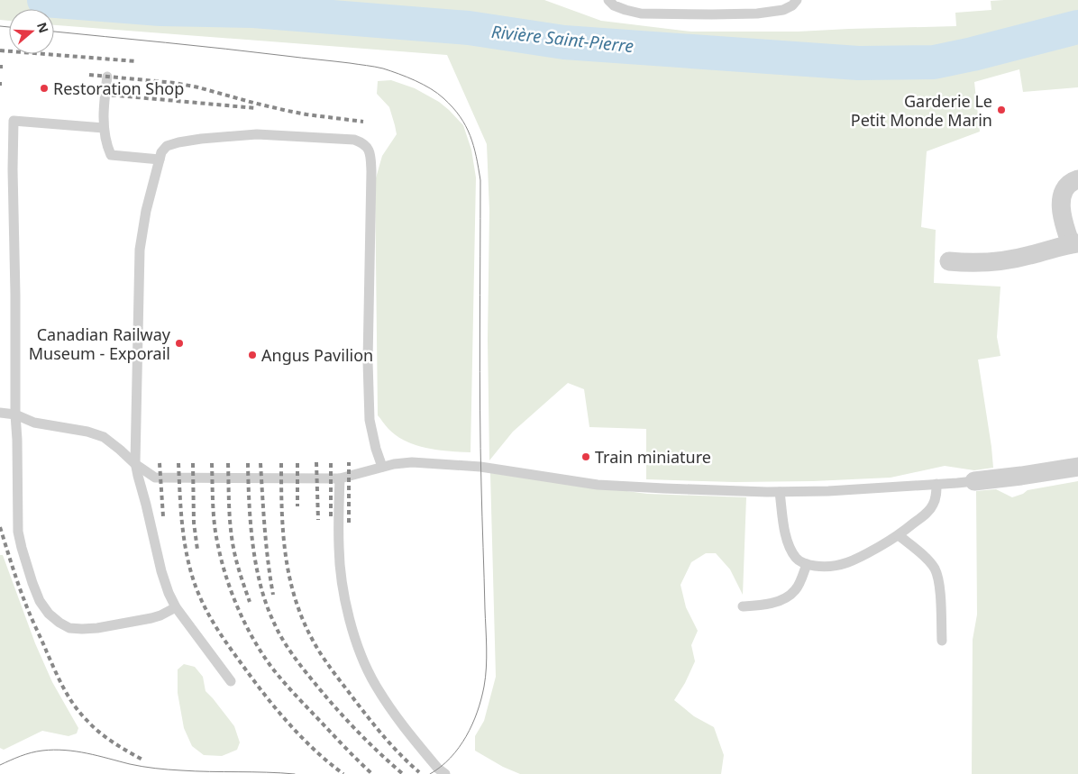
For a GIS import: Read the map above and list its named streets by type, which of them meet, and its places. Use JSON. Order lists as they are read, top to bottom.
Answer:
{
  "water": ["Rivière Saint-Pierre"],
  "places": [
    "Restoration Shop",
    "Garderie Le Petit Monde Marin",
    "Canadian Railway Museum - Exporail",
    "Angus Pavilion",
    "Train miniature"
  ],
  "north": "right"
}
